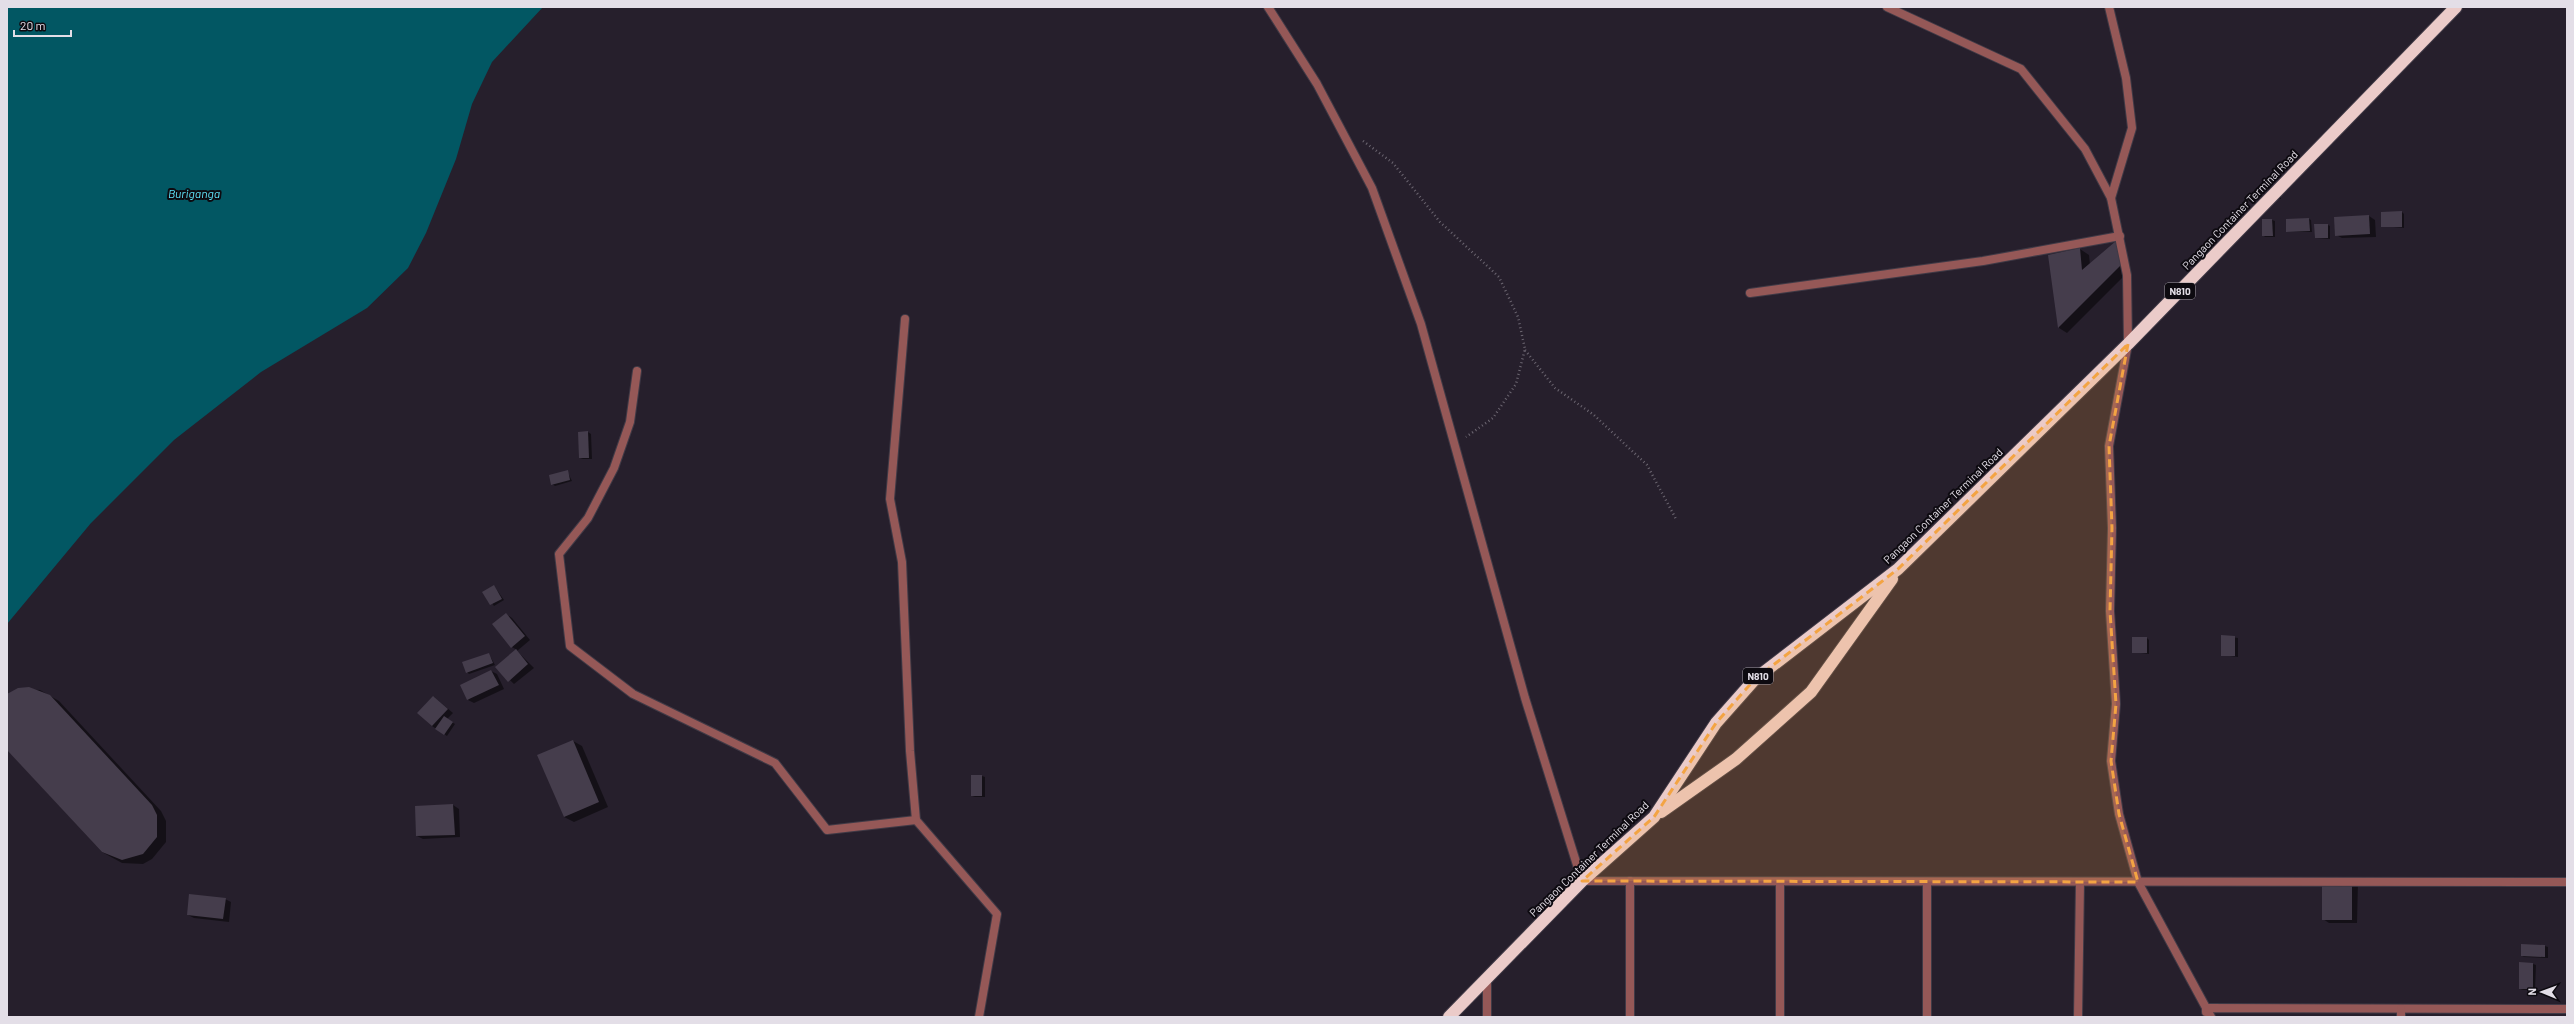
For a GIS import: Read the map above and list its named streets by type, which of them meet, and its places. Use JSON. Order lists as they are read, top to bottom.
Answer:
{
  "streets": {
    "highway": ["Pangaon Container Terminal Road", "N810"]
  },
  "crossings": [
    ["Pangaon Container Terminal Road", "N810"]
  ],
  "water": ["Buriganga"],
  "scale_bar": "20 m",
  "north": "left"
}
